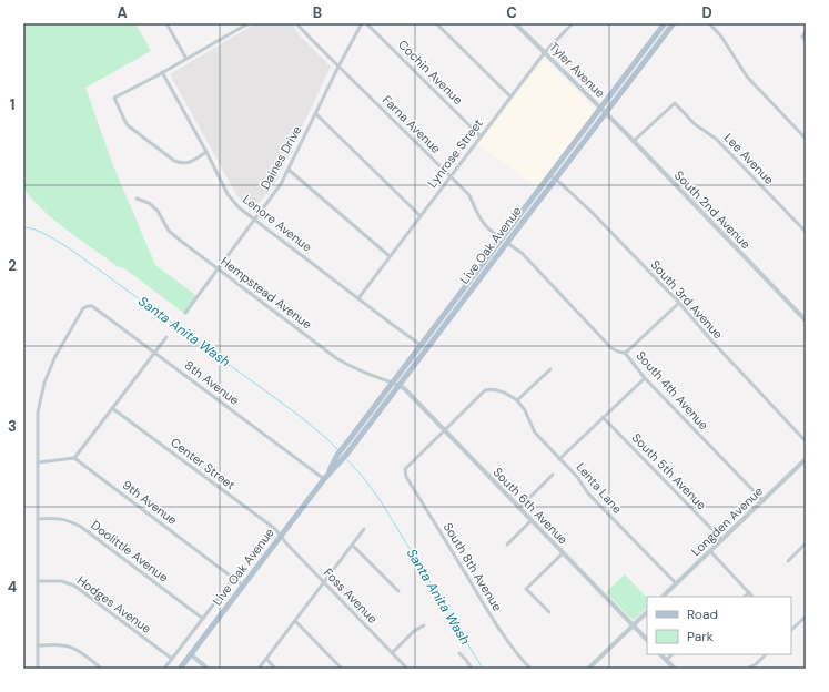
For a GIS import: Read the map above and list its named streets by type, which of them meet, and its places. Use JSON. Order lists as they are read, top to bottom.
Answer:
{
  "streets": {
    "main road": ["Live Oak Avenue"],
    "street": [
      "Tyler Avenue",
      "Cochin Avenue",
      "Farna Avenue",
      "Lynrose Street",
      "Daines Drive",
      "Lee Avenue",
      "South 2nd Avenue",
      "Lenore Avenue",
      "Hempstead Avenue",
      "South 3rd Avenue",
      "8th Avenue",
      "South 4th Avenue",
      "Center Street",
      "South 5th Avenue",
      "Lenta Lane",
      "9th Avenue",
      "South 6th Avenue",
      "Longden Avenue",
      "Doolittle Avenue",
      "South 8th Avenue",
      "Foss Avenue",
      "Hodges Avenue"
    ]
  },
  "crossings": [
    ["Tyler Avenue", "Lynrose Street"],
    ["Tyler Avenue", "South 2nd Avenue"],
    ["Tyler Avenue", "Live Oak Avenue"],
    ["Cochin Avenue", "Lynrose Street"],
    ["Farna Avenue", "Lynrose Street"],
    ["Farna Avenue", "Daines Drive"],
    ["Farna Avenue", "Live Oak Avenue"],
    ["Farna Avenue", "South 4th Avenue"],
    ["Lynrose Street", "Lenore Avenue"],
    ["Daines Drive", "Lenore Avenue"],
    ["Daines Drive", "Hempstead Avenue"],
    ["Lee Avenue", "South 2nd Avenue"],
    ["South 2nd Avenue", "Live Oak Avenue"],
    ["Lenore Avenue", "Live Oak Avenue"],
    ["Live Oak Avenue", "Hempstead Avenue"],
    ["Live Oak Avenue", "South 3rd Avenue"],
    ["Live Oak Avenue", "8th Avenue"],
    ["Live Oak Avenue", "South 4th Avenue"],
    ["Live Oak Avenue", "Center Street"],
    ["Live Oak Avenue", "9th Avenue"],
    ["Live Oak Avenue", "South 6th Avenue"],
    ["Live Oak Avenue", "Doolittle Avenue"],
    ["Live Oak Avenue", "Foss Avenue"],
    ["Live Oak Avenue", "Hodges Avenue"],
    ["Hempstead Avenue", "South 6th Avenue"],
    ["South 4th Avenue", "Longden Avenue"],
    ["Center Street", "Foss Avenue"],
    ["South 5th Avenue", "Longden Avenue"],
    ["Lenta Lane", "Longden Avenue"],
    ["South 6th Avenue", "South 8th Avenue"]
  ],
  "water": ["Santa Anita Wash"],
  "legend": ["Road", "Park"],
  "grid": {
    "columns": [
      "A",
      "B",
      "C",
      "D"
    ],
    "rows": [
      "1",
      "2",
      "3",
      "4"
    ]
  }
}
